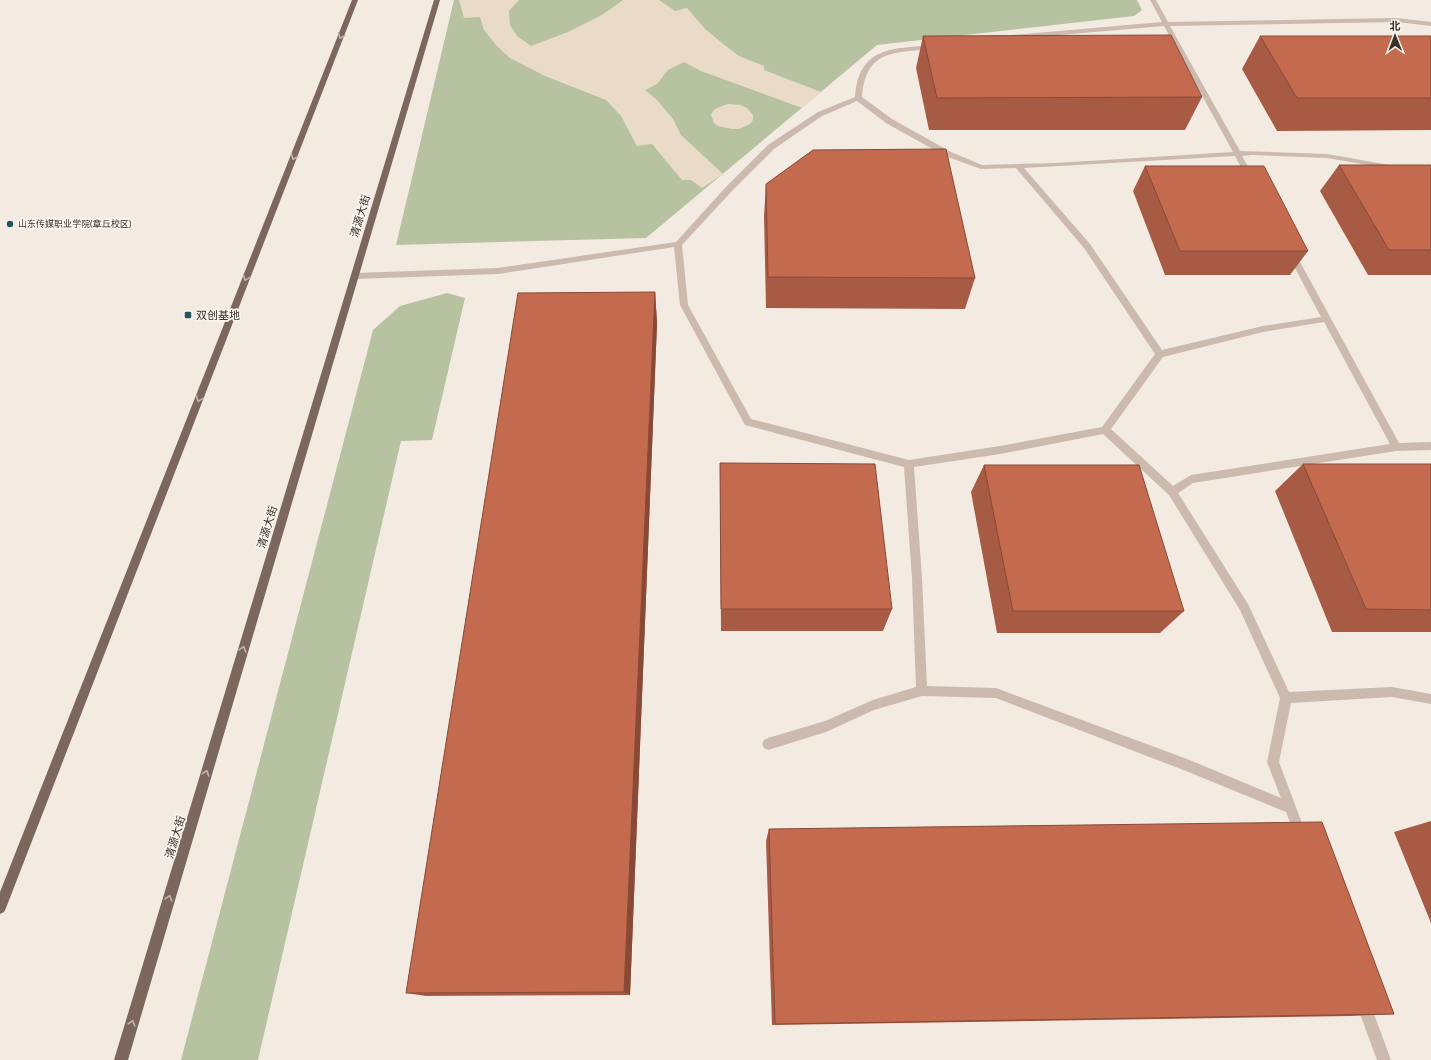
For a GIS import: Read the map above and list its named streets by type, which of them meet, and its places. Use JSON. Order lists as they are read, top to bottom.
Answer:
{
  "streets": {
    "main road": ["清源大街"]
  },
  "one_way": ["清源大街"],
  "places": {
    "other": ["山东传媒职业学院(章丘校区)"],
    "transit": ["双创基地"]
  },
  "north": "top"
}
